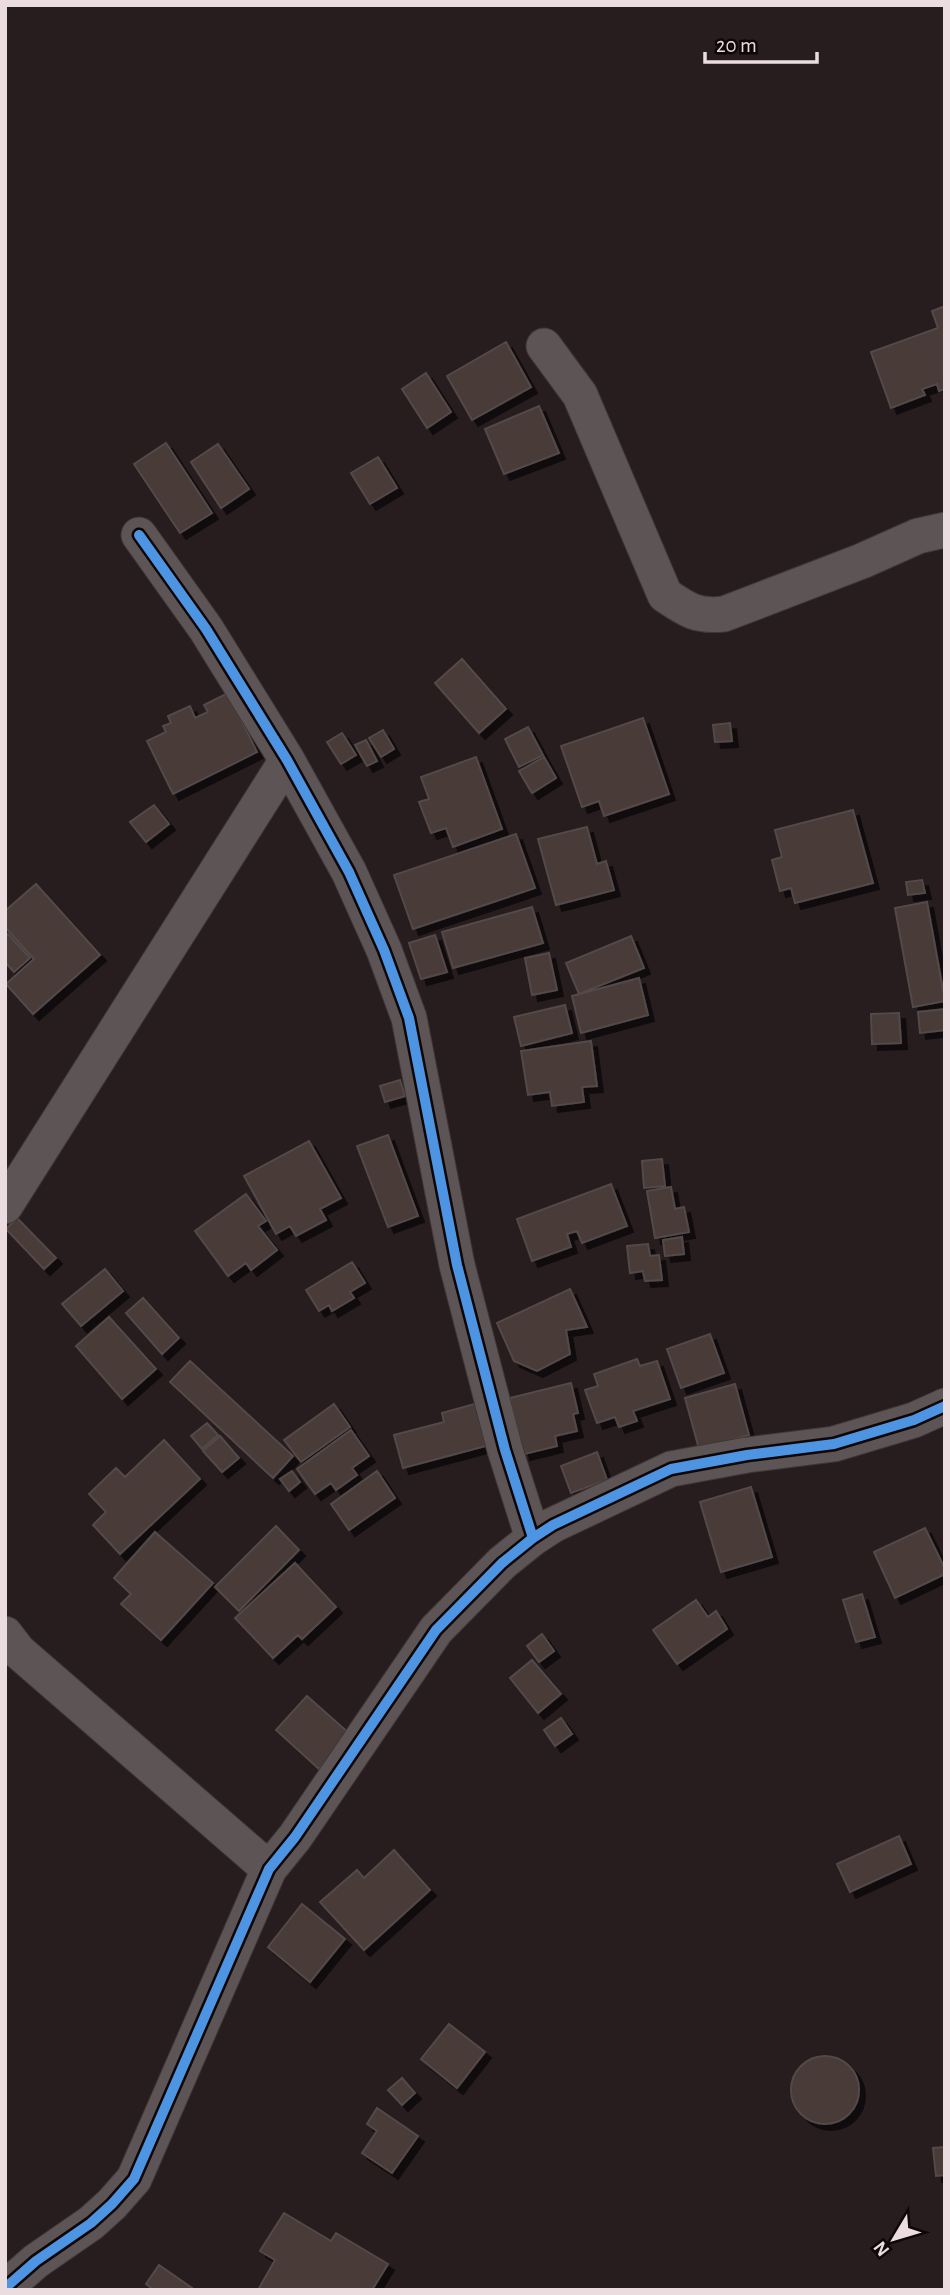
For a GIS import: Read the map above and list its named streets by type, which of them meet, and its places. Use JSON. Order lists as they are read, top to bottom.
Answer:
{
  "scale_bar": "20 m",
  "north": "bottom left"
}
